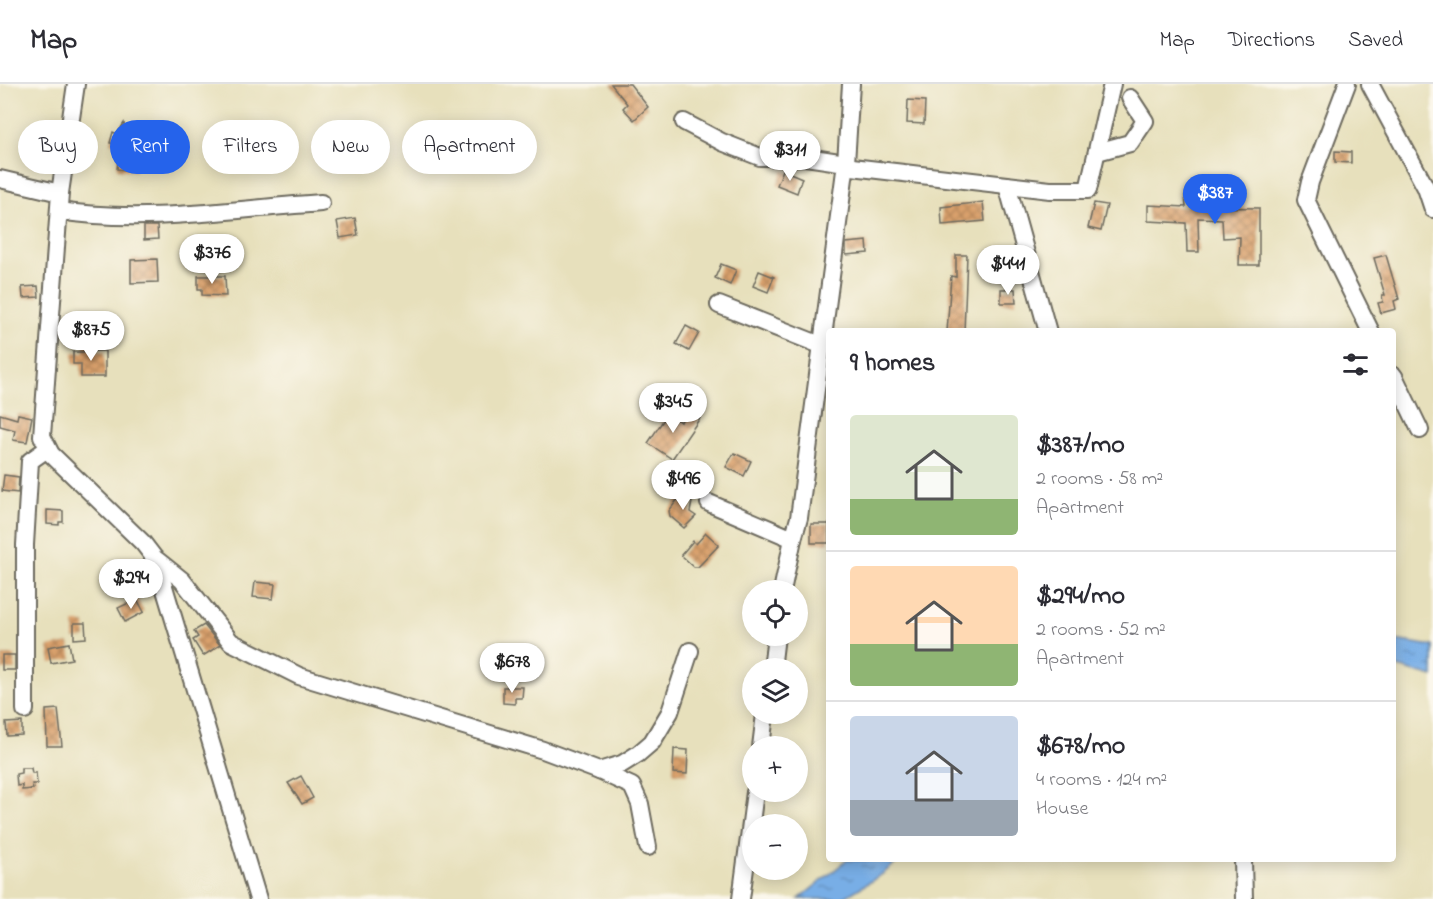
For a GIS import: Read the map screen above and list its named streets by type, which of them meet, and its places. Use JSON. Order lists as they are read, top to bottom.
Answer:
{
  "page": {
    "header": "Map",
    "nav": ["Map", "Directions", "Saved"],
    "chip": [
      "Buy",
      "Rent",
      "Filters",
      "New",
      "Apartment"
    ],
    "price": [
      "$311",
      "$387",
      "$376",
      "$441",
      "$875",
      "$345",
      "$496",
      "$294",
      "$678"
    ],
    "heading": "9 homes",
    "list": [
      {
        "name": "$387/mo",
        "note": "2 rooms · 58 m² · Apartment"
      },
      {
        "name": "$294/mo",
        "note": "2 rooms · 52 m² · Apartment"
      },
      {
        "name": "$678/mo",
        "note": "4 rooms · 124 m² · House"
      }
    ],
    "map_buttons": ["+", "−"]
  }
}
